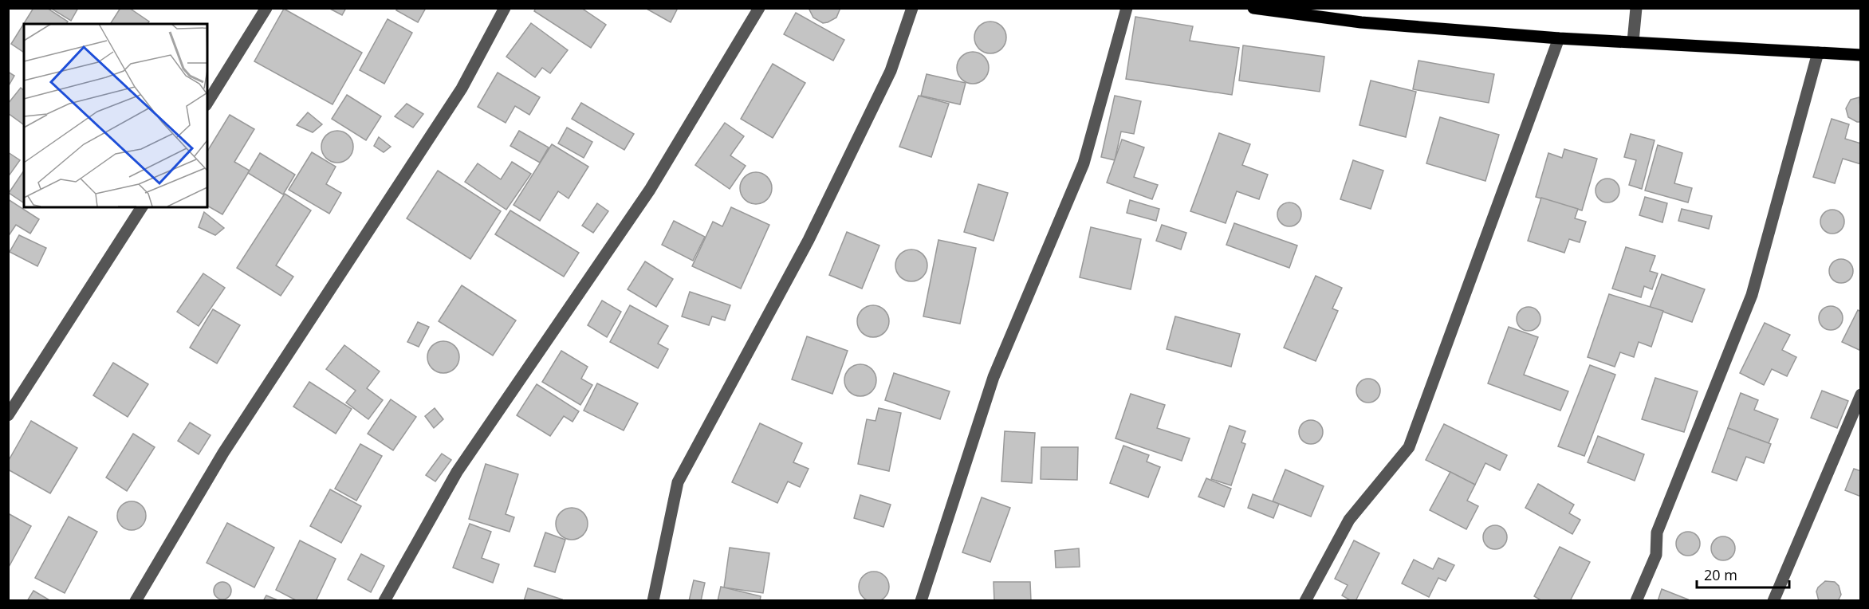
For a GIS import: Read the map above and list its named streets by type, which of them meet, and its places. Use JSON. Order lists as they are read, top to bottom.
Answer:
{
  "scale_bar": "20 m"
}
